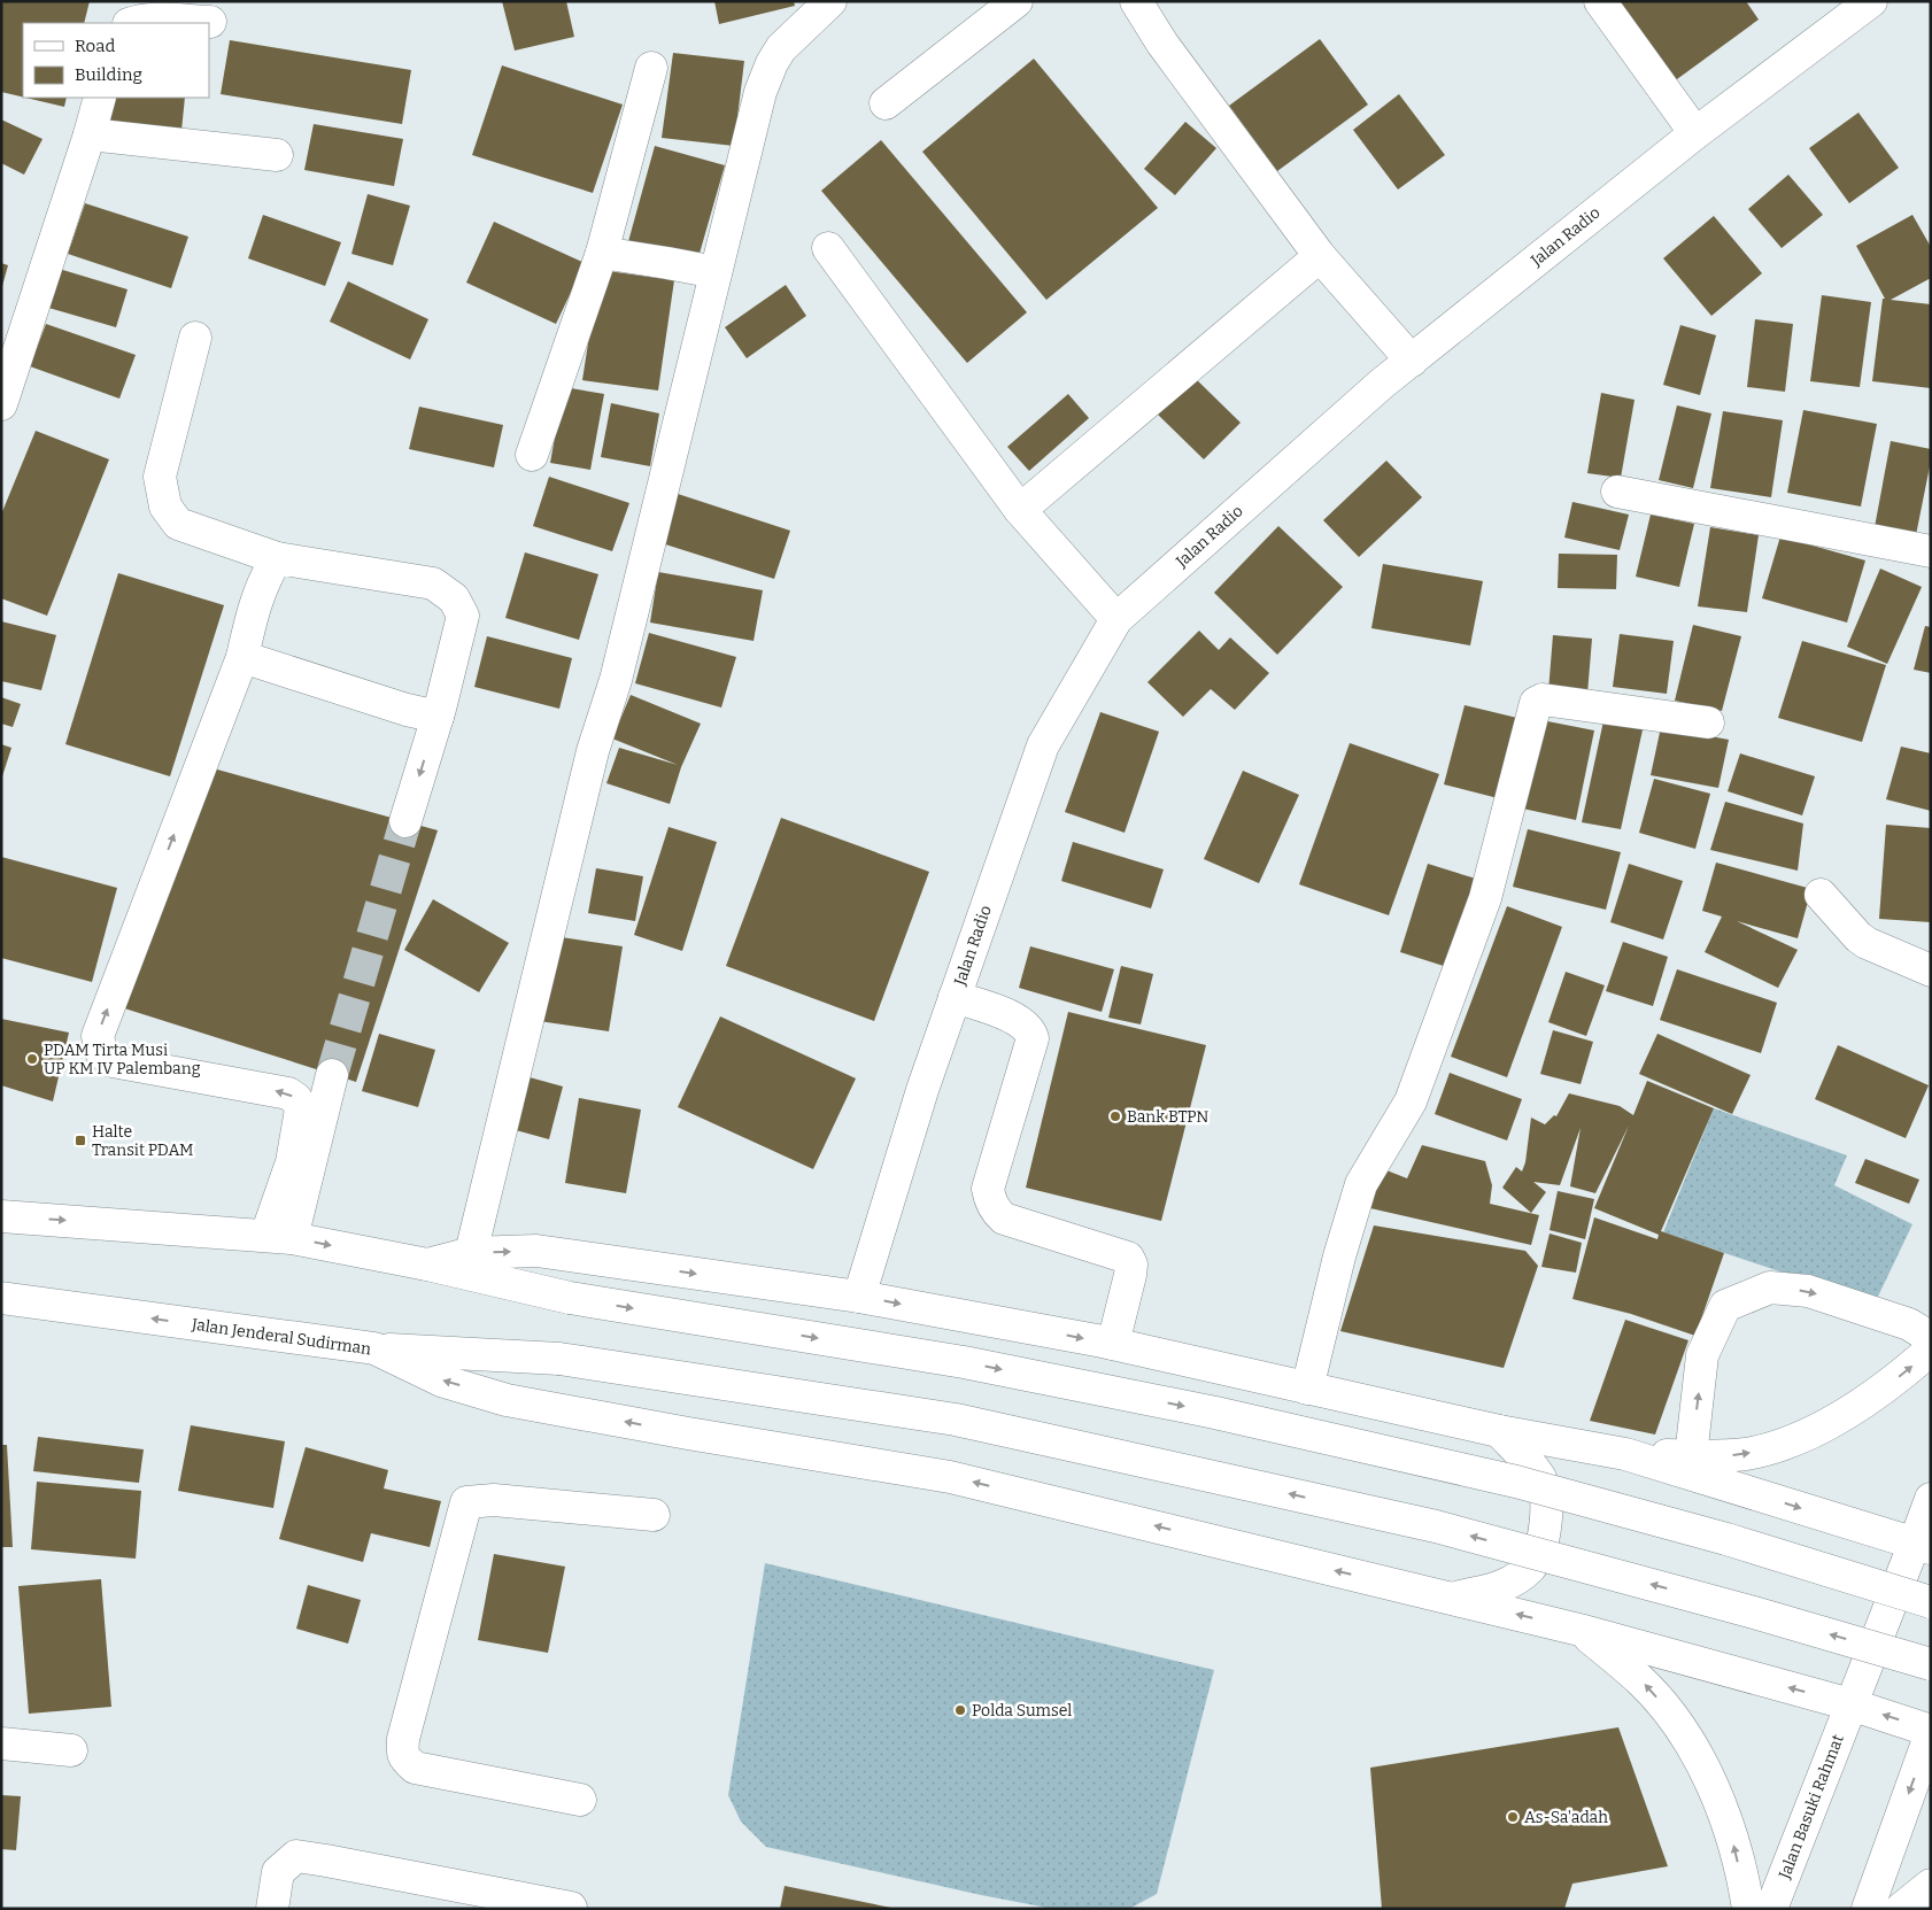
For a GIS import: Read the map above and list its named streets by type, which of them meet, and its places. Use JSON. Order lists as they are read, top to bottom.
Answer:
{
  "streets": {
    "main road": ["Jalan Radio", "Jalan Jenderal Sudirman", "Jalan Basuki Rahmat"]
  },
  "crossings": [
    ["Jalan Jenderal Sudirman", "Jalan Basuki Rahmat"]
  ],
  "places": {
    "other": [
      "PDAM Tirta Musi UP KM IV Palembang",
      "Bank BTPN",
      "Polda Sumsel",
      "As-Sa'adah"
    ],
    "transit": ["Halte Transit PDAM"]
  },
  "legend": ["Road", "Building"]
}
